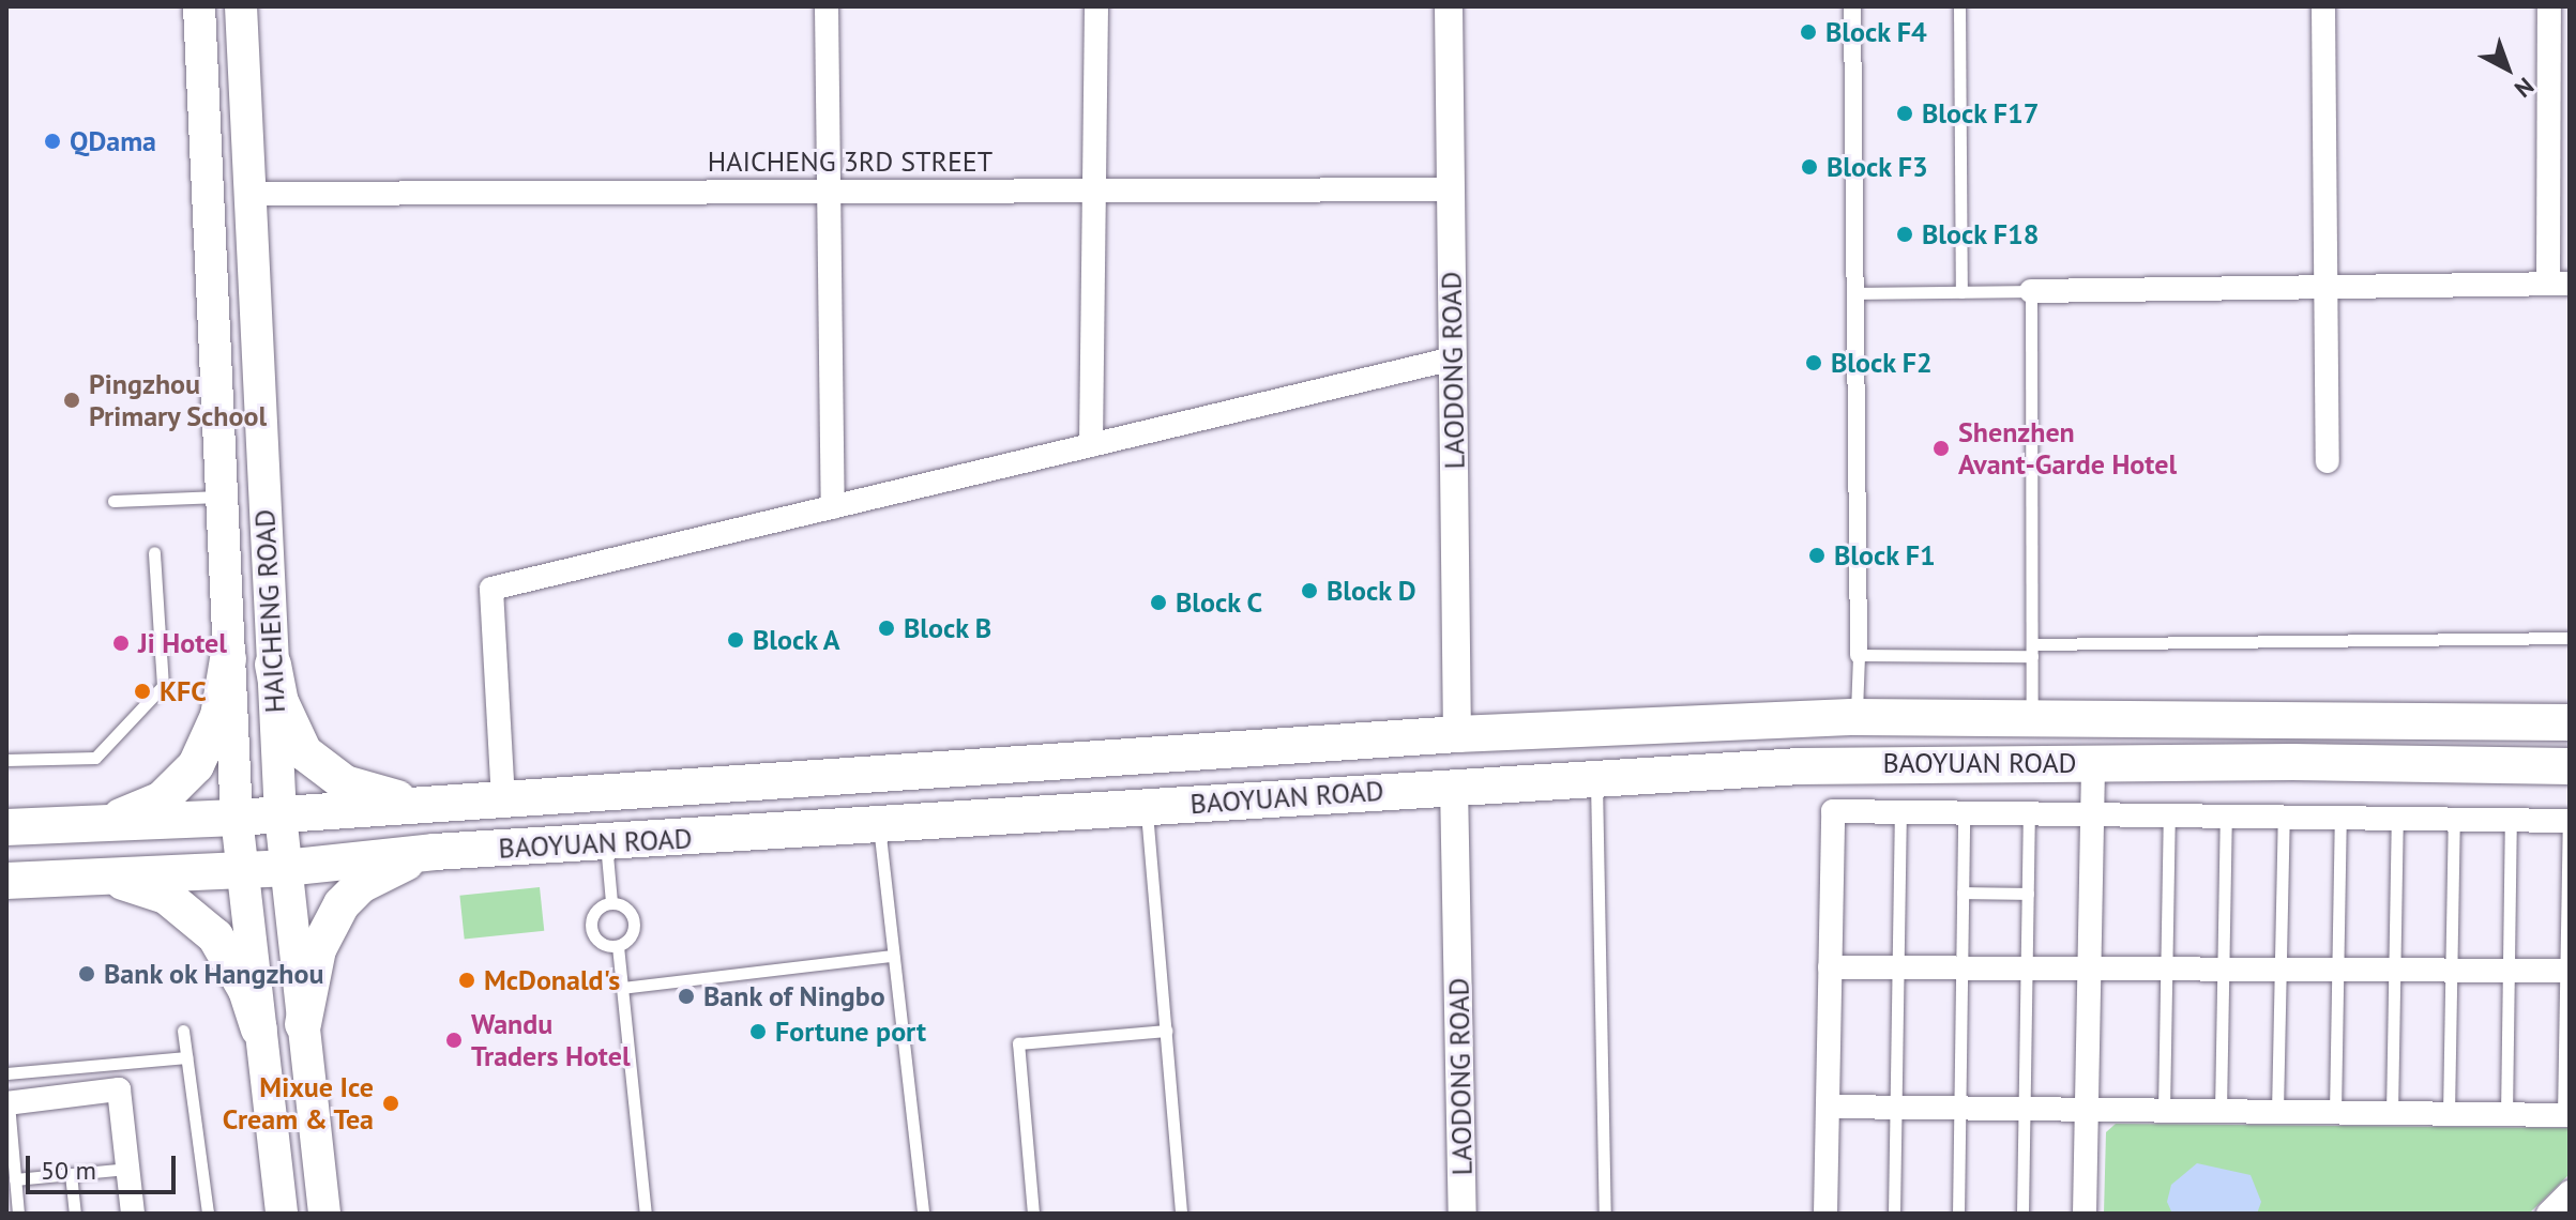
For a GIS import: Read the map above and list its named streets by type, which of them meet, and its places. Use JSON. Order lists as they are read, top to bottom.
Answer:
{
  "streets": {
    "main road": ["HAICHENG ROAD", "BAOYUAN ROAD"],
    "street": ["HAICHENG 3RD STREET", "LAODONG ROAD"]
  },
  "crossings": [
    ["HAICHENG 3RD STREET", "LAODONG ROAD"],
    ["HAICHENG 3RD STREET", "HAICHENG ROAD"],
    ["LAODONG ROAD", "BAOYUAN ROAD"],
    ["HAICHENG ROAD", "BAOYUAN ROAD"]
  ],
  "places": [
    "Block F4",
    "Block F17",
    "QDama",
    "Block F3",
    "Block F18",
    "Block F2",
    "Pingzhou Primary School",
    "Shenzhen Avant-Garde Hotel",
    "Block F1",
    "Block D",
    "Block C",
    "Block B",
    "Block A",
    "Ji Hotel",
    "KFC",
    "Bank ok Hangzhou",
    "McDonald's",
    "Bank of Ningbo",
    "Fortune port",
    "Wandu Traders Hotel",
    "Mixue Ice Cream & Tea"
  ],
  "scale_bar": "50 m",
  "north": "bottom right"
}
